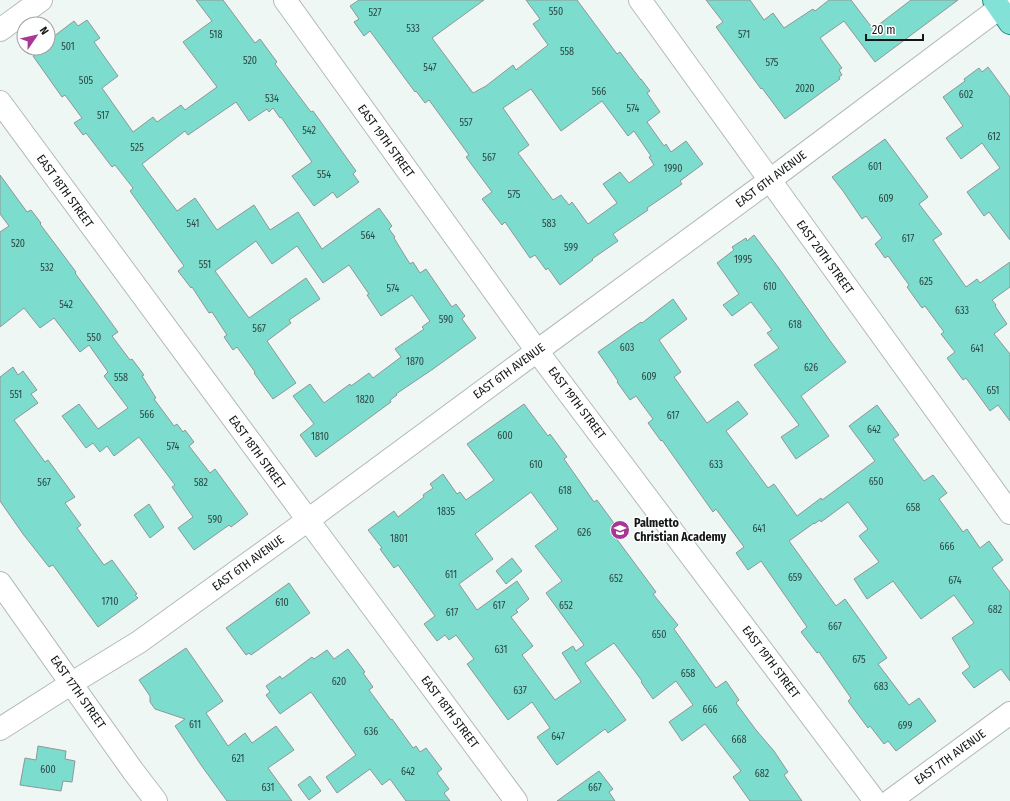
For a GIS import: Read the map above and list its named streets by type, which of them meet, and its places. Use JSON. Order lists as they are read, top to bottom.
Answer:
{
  "streets": {
    "street": [
      "EAST 19TH STREET",
      "EAST 6TH AVENUE",
      "EAST 18TH STREET",
      "EAST 20TH STREET",
      "EAST 17TH STREET",
      "EAST 7TH AVENUE"
    ]
  },
  "crossings": [
    ["EAST 19TH STREET", "EAST 6TH AVENUE"],
    ["EAST 6TH AVENUE", "EAST 18TH STREET"],
    ["EAST 6TH AVENUE", "EAST 20TH STREET"],
    ["EAST 6TH AVENUE", "EAST 17TH STREET"]
  ],
  "places": {
    "school or university": ["Palmetto Christian Academy"]
  },
  "house_numbers": [
    "550",
    "527",
    "533",
    "518",
    "571",
    "501",
    "558",
    "520",
    "575",
    "547",
    "505",
    "2020",
    "566",
    "602",
    "534",
    "574",
    "517",
    "557",
    "542",
    "612",
    "525",
    "567",
    "601",
    "1990",
    "554",
    "575",
    "609",
    "541",
    "583",
    "564",
    "617",
    "520",
    "599",
    "1995",
    "551",
    "532",
    "625",
    "610",
    "574",
    "542",
    "633",
    "590",
    "618",
    "567",
    "550",
    "603",
    "641",
    "1870",
    "626",
    "609",
    "558",
    "651",
    "551",
    "1820",
    "566",
    "617",
    "642",
    "600",
    "1810",
    "574",
    "610",
    "633",
    "650",
    "567",
    "582",
    "618",
    "658",
    "1835",
    "590",
    "641",
    "626",
    "1801",
    "666",
    "611",
    "659",
    "652",
    "674",
    "1710",
    "610",
    "617",
    "652",
    "682",
    "617",
    "667",
    "650",
    "631",
    "675",
    "658",
    "620",
    "683",
    "637",
    "666",
    "611",
    "699",
    "636",
    "647",
    "668",
    "621",
    "600",
    "642",
    "682",
    "631",
    "667"
  ],
  "scale_bar": "20 m",
  "north": "top right"
}
